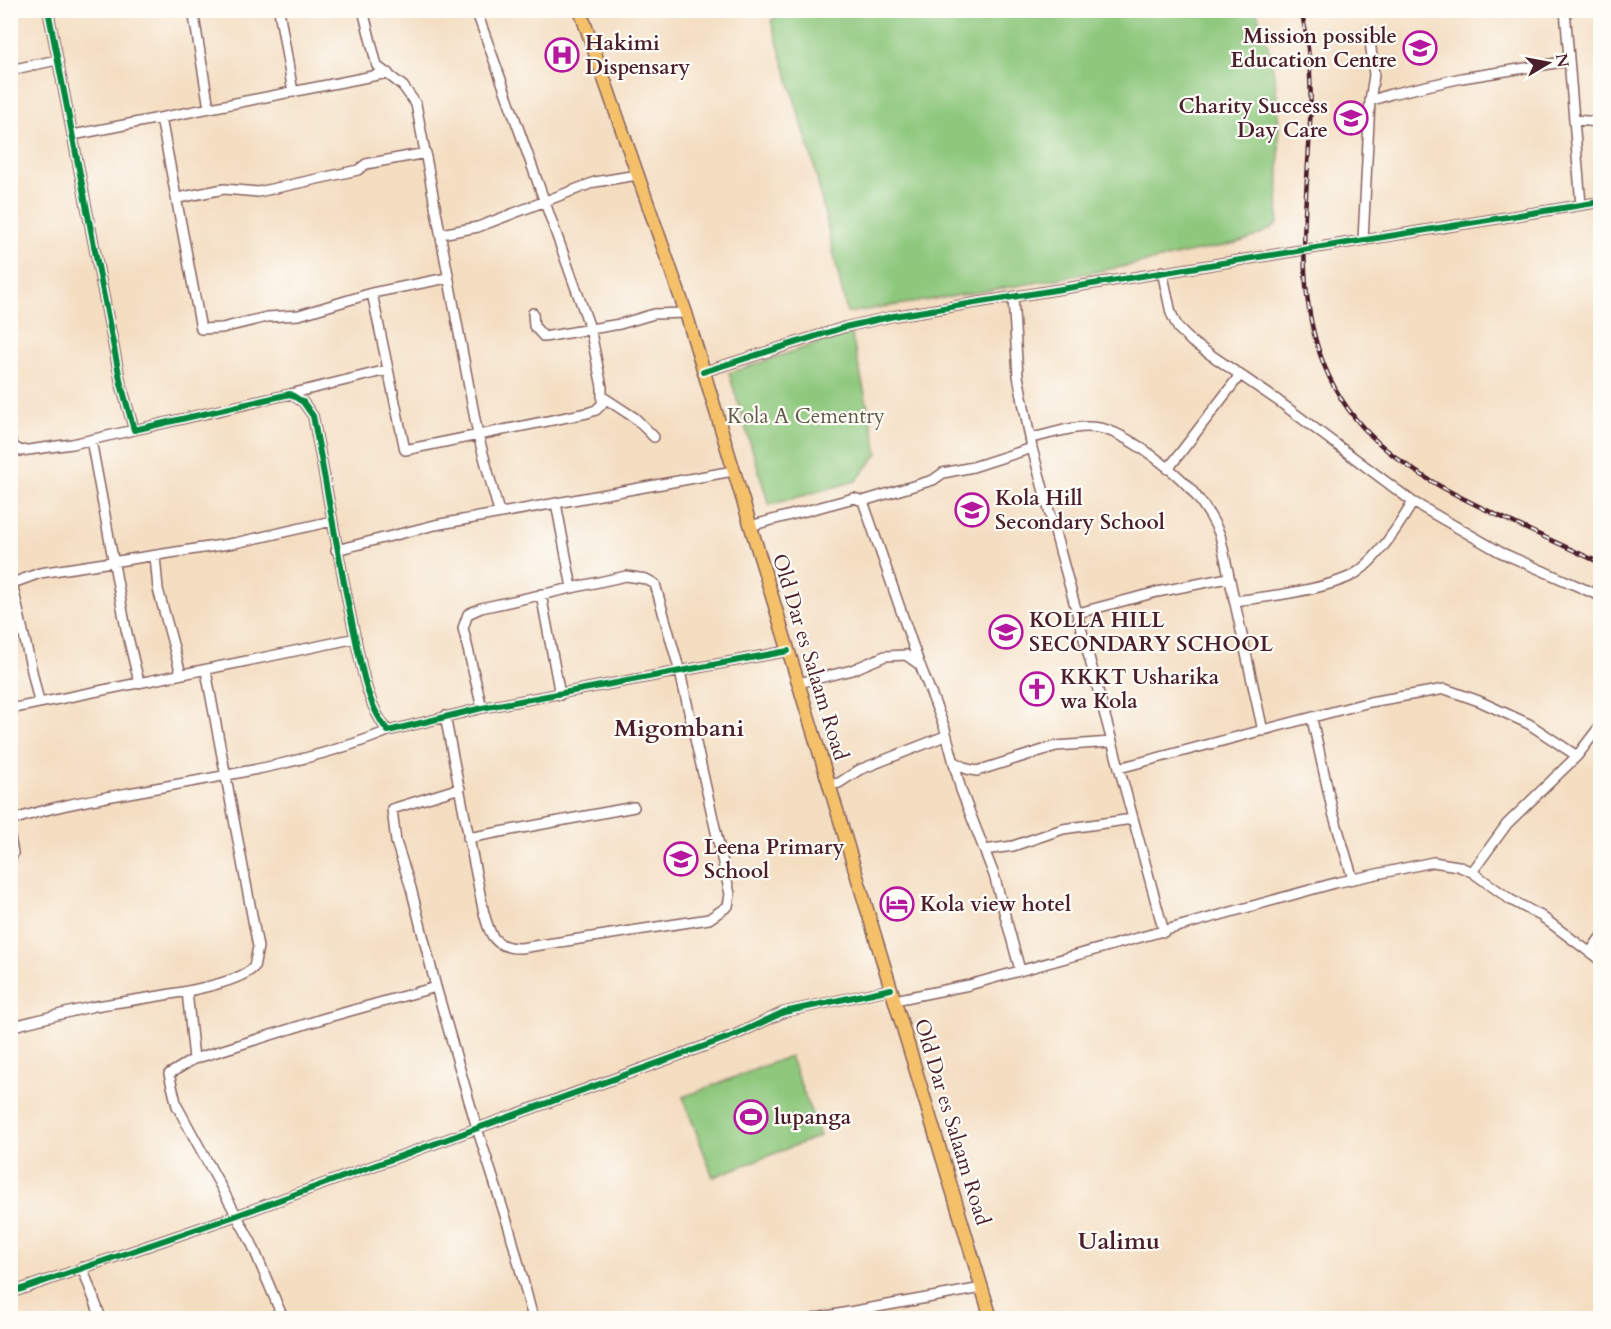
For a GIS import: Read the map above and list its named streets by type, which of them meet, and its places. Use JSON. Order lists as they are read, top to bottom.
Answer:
{
  "streets": {
    "main road": ["Old Dar es Salaam Road"]
  },
  "districts": ["Migombani", "Ualimu"],
  "parks": ["Kola A Cementry"],
  "places": {
    "school or university": [
      "Mission possible Education Centre",
      "Charity Success Day Care",
      "Kola Hill Secondary School",
      "KOLLA HILL SECONDARY SCHOOL",
      "Leena Primary School"
    ],
    "hospital": ["Hakimi Dispensary"],
    "church": ["KKKT Usharika wa Kola"],
    "hotel": ["Kola view hotel"],
    "sports": ["lupanga"]
  },
  "north": "right"
}
